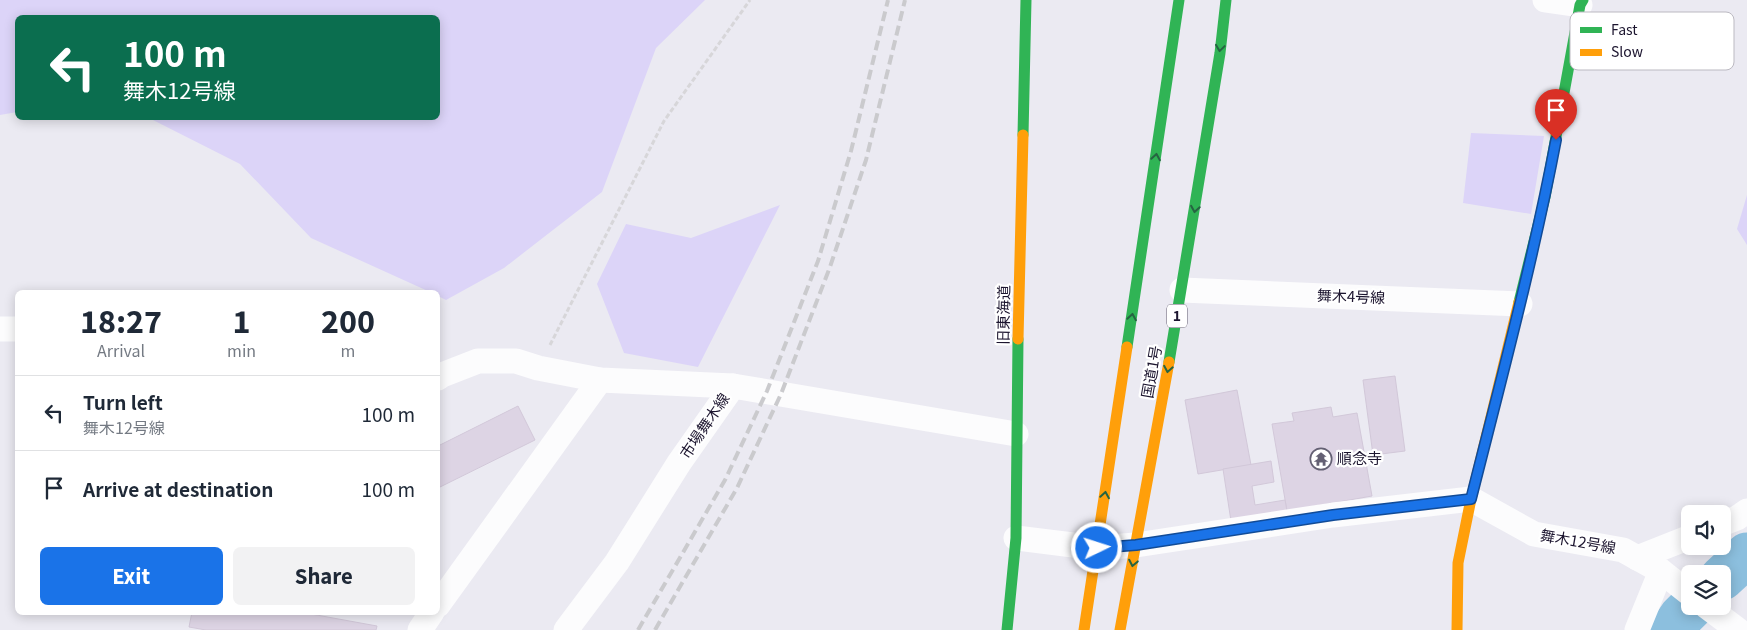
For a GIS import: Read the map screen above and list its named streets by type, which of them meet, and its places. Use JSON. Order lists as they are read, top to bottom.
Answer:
{
  "streets": {
    "main road": ["旧東海道", "1", "国道1号"],
    "street": ["舞木4号線", "市場舞木線", "舞木12号線"]
  },
  "crossings": [
    ["舞木4号線", "国道1号"],
    ["旧東海道", "市場舞木線"]
  ],
  "places": {
    "temple": ["順念寺"]
  },
  "legend": ["Fast", "Slow"],
  "page": {
    "turn": ["100 m", "舞木12号線"],
    "eta": [
      "18:27",
      "Arrival",
      "1",
      "min",
      "200",
      "m"
    ],
    "list": [
      {
        "name": "Turn left",
        "note": "舞木12号線",
        "value": "100 m"
      },
      {
        "name": "Arrive at destination",
        "value": "100 m"
      }
    ],
    "buttons": ["Exit", "Share"]
  }
}
